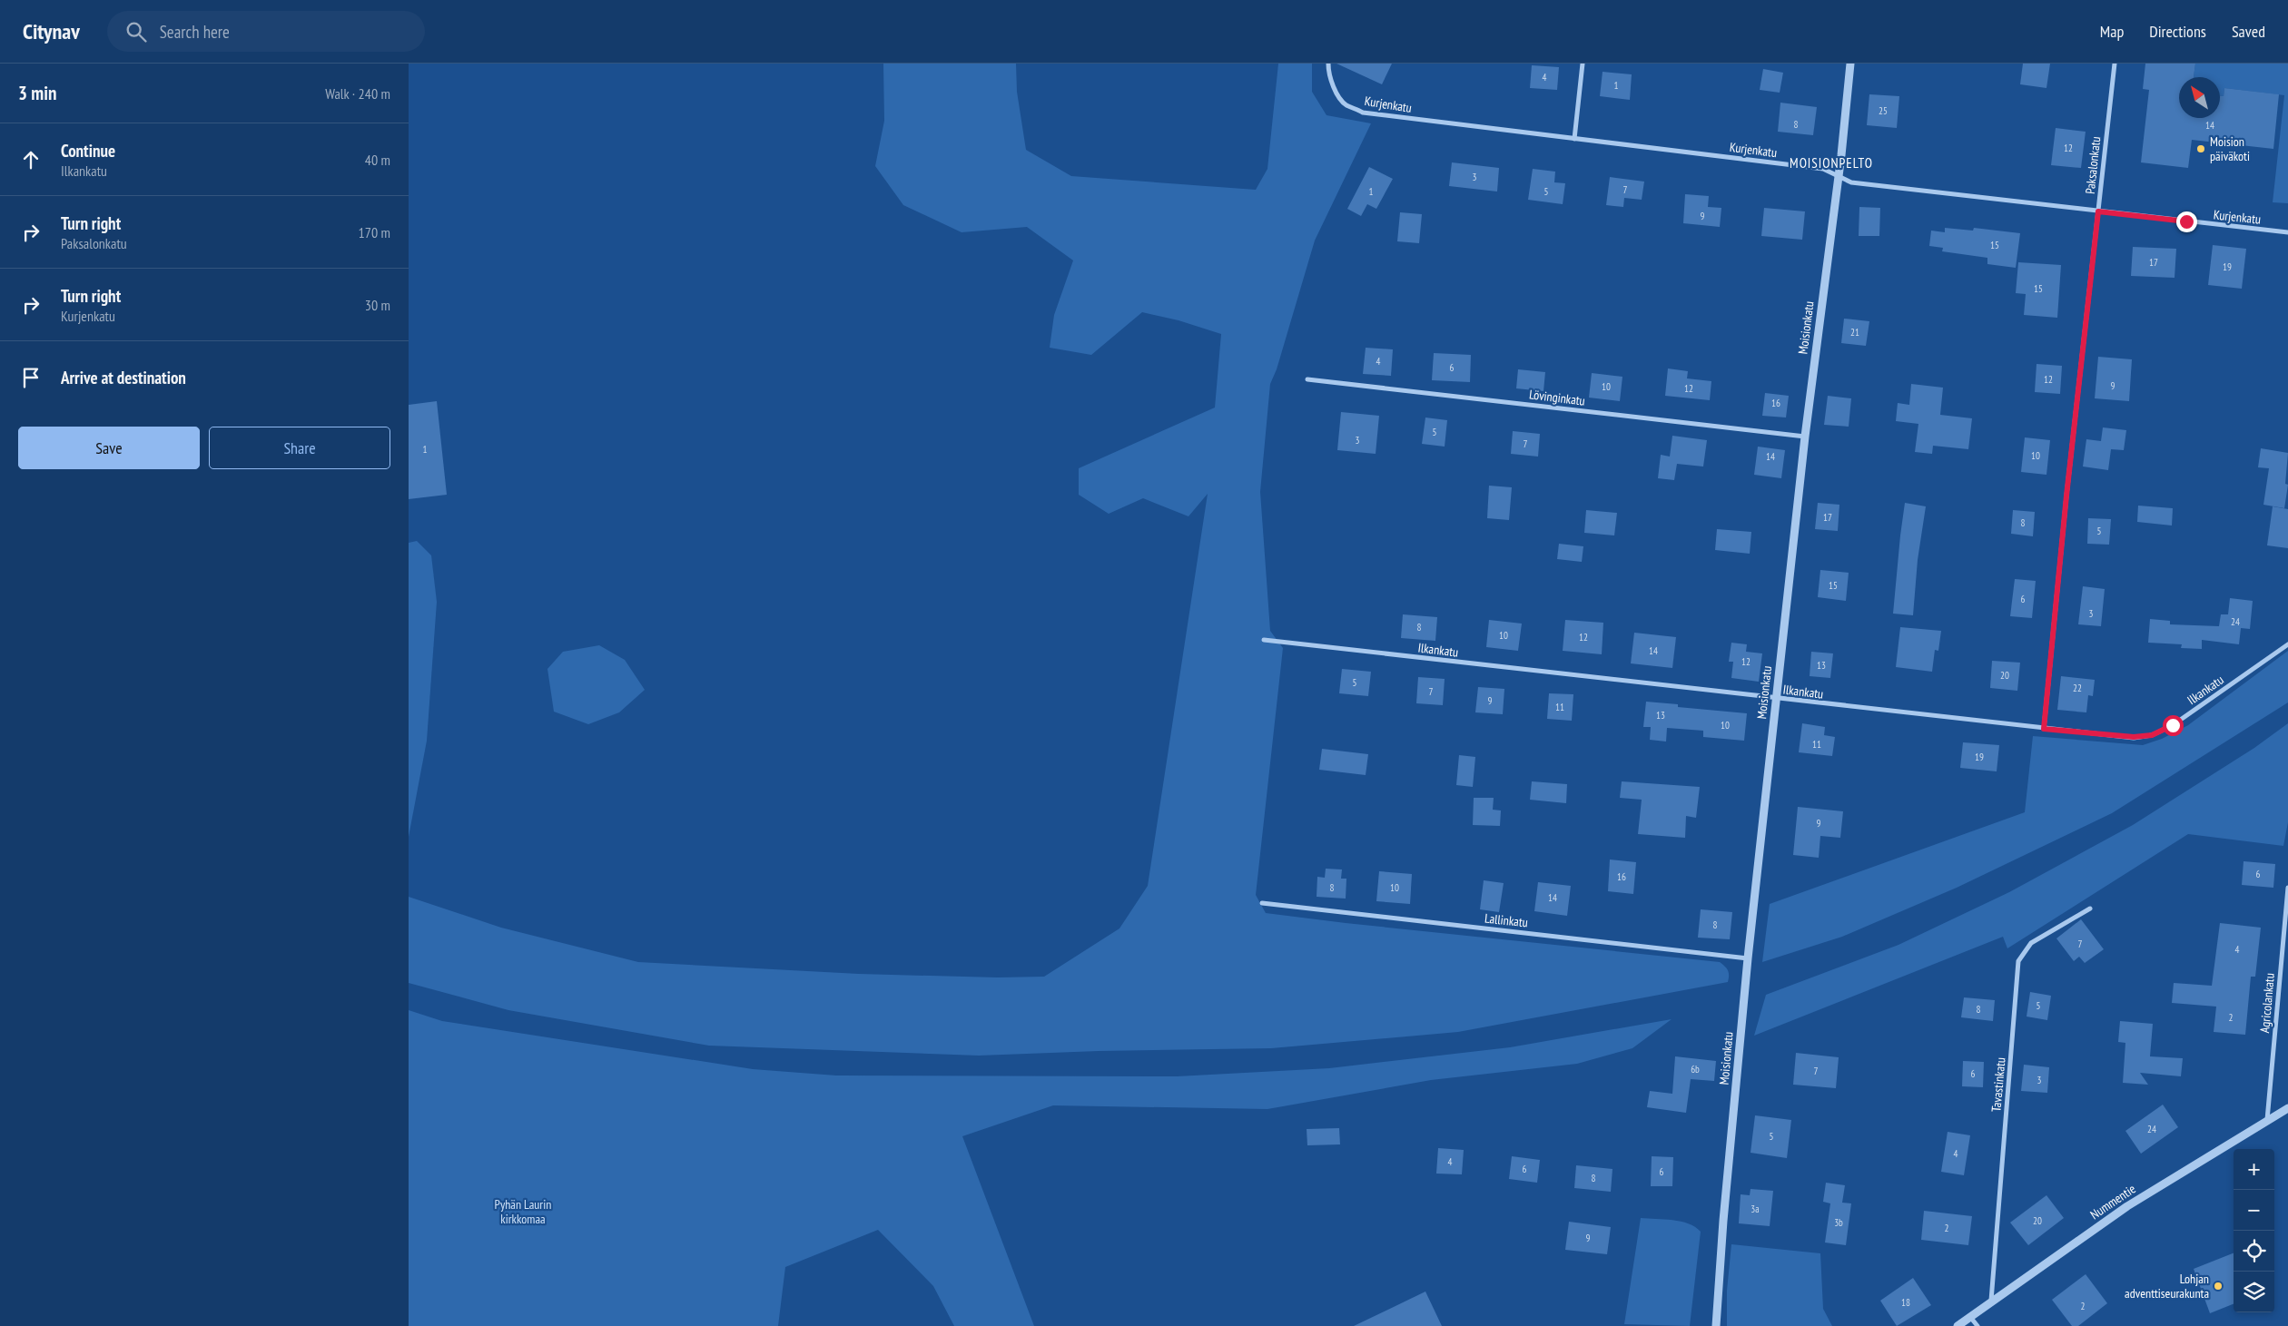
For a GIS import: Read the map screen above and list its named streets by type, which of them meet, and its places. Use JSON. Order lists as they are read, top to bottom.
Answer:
{
  "streets": {
    "street": [
      "Kurjenkatu",
      "Paksalonkatu",
      "Moisionkatu",
      "Lövinginkatu",
      "Ilkankatu",
      "Lallinkatu",
      "Agricolankatu",
      "Tavastinkatu",
      "Nummentie"
    ]
  },
  "crossings": [
    ["Kurjenkatu", "Paksalonkatu"],
    ["Kurjenkatu", "Moisionkatu"],
    ["Paksalonkatu", "Ilkankatu"],
    ["Moisionkatu", "Lövinginkatu"],
    ["Moisionkatu", "Ilkankatu"],
    ["Moisionkatu", "Lallinkatu"],
    ["Agricolankatu", "Nummentie"],
    ["Tavastinkatu", "Nummentie"]
  ],
  "districts": ["MOISIONPELTO"],
  "parks": ["Pyhän Laurin kirkkomaa"],
  "places": ["Moision päiväkoti", "Lohjan adventtiseurakunta"],
  "house_numbers": [
    "4",
    "1",
    "25",
    "8",
    "14",
    "12",
    "3",
    "7",
    "1",
    "5",
    "9",
    "15",
    "17",
    "19",
    "15",
    "21",
    "4",
    "6",
    "12",
    "9",
    "10",
    "12",
    "16",
    "5",
    "3",
    "7",
    "1",
    "10",
    "14",
    "17",
    "8",
    "5",
    "15",
    "6",
    "3",
    "24",
    "8",
    "10",
    "12",
    "14",
    "12",
    "13",
    "20",
    "5",
    "22",
    "7",
    "9",
    "11",
    "13",
    "10",
    "11",
    "19",
    "9",
    "6",
    "16",
    "8",
    "10",
    "14",
    "8",
    "7",
    "4",
    "5",
    "8",
    "2",
    "6b",
    "7",
    "6",
    "3",
    "24",
    "5",
    "4",
    "4",
    "6",
    "6",
    "8",
    "3a",
    "20",
    "3b",
    "2",
    "9",
    "18",
    "2"
  ],
  "north": "top left",
  "page": {
    "header": "Citynav",
    "search": "Search here",
    "nav": ["Map", "Directions", "Saved"],
    "heading": ["3 min", "Walk · 240 m"],
    "list": [
      ["Continue", "Ilkankatu", "40 m"],
      ["Turn right", "Paksalonkatu", "170 m"],
      ["Turn right", "Kurjenkatu", "30 m"],
      "Arrive at destination"
    ],
    "buttons": ["Save", "Share"],
    "map_buttons": ["+", "−"]
  }
}
